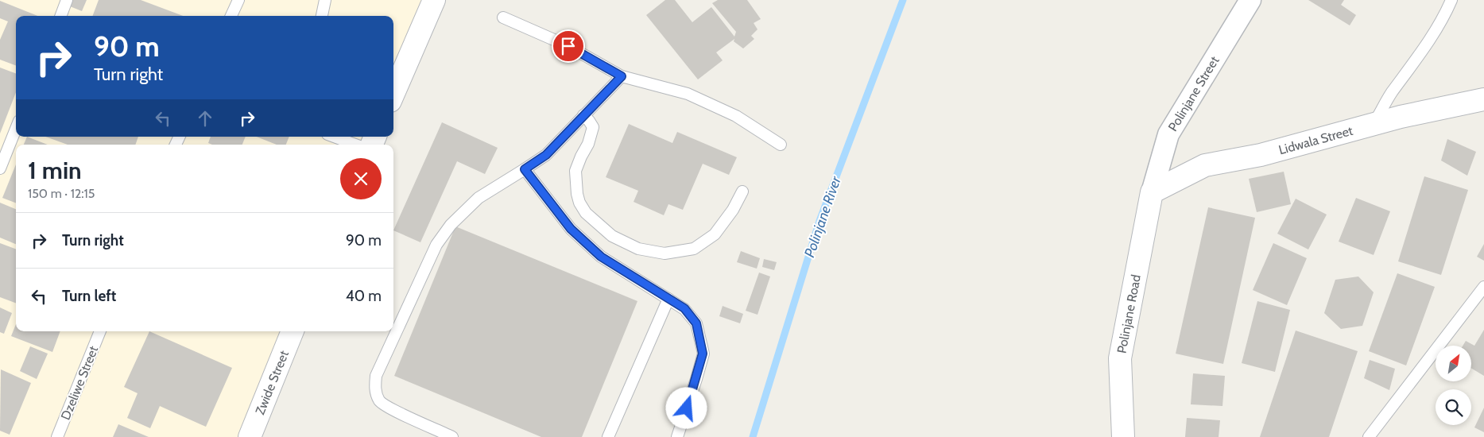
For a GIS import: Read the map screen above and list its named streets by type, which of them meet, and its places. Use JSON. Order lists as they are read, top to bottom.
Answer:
{
  "streets": {
    "street": [
      "Polinjane Street",
      "Lidwala Street",
      "Polinjane Road",
      "Zwide Street"
    ],
    "lane": ["Dzeliwe Street"]
  },
  "crossings": [
    ["Polinjane Street", "Lidwala Street"],
    ["Polinjane Street", "Polinjane Road"],
    ["Lidwala Street", "Polinjane Road"]
  ],
  "water": ["Polinjane River"],
  "north": "top right",
  "page": {
    "turn": ["90 m", "Turn right"],
    "heading": ["1 min", "150 m · 12:15"],
    "list": [
      {
        "name": "Turn right",
        "value": "90 m"
      },
      {
        "name": "Turn left",
        "value": "40 m"
      }
    ]
  }
}
